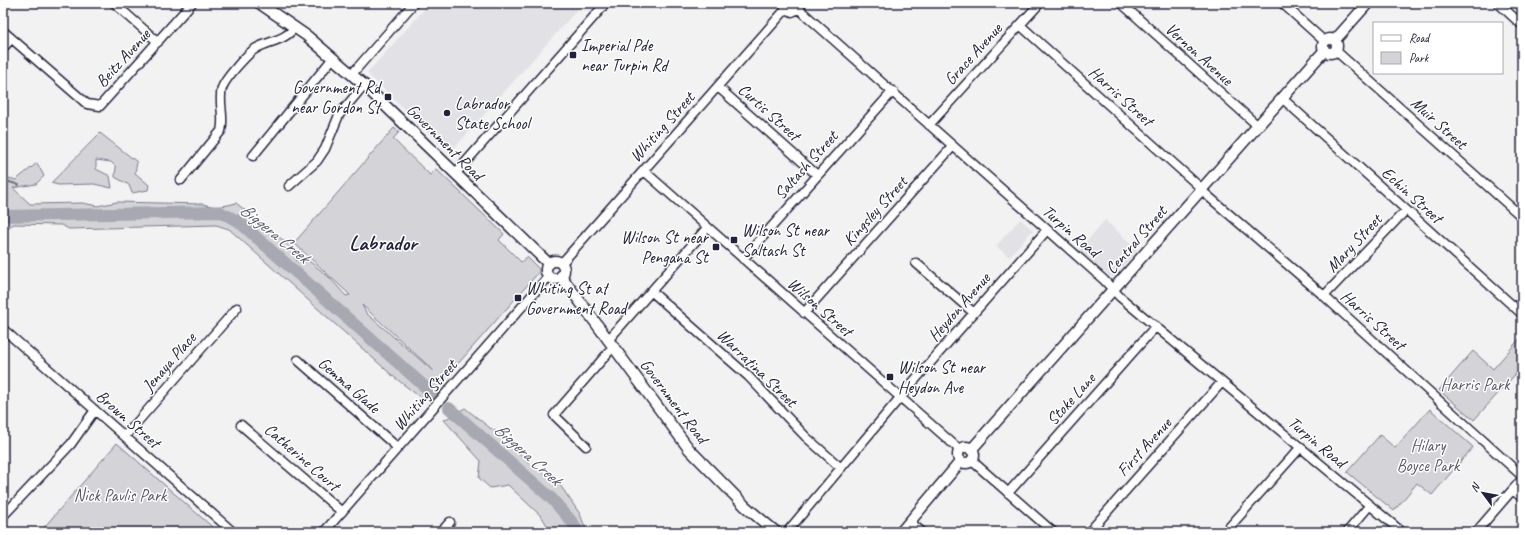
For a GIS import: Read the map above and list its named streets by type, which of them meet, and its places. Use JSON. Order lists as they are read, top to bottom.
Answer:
{
  "streets": {
    "main road": ["Government Road", "Central Street"],
    "street": [
      "Grace Avenue",
      "Vernon Avenue",
      "Beitz Avenue",
      "Harris Street",
      "Curtis Street",
      "Muir Street",
      "Whiting Street",
      "Saltash Street",
      "Echin Street",
      "Kingsley Street",
      "Turpin Road",
      "Mary Street",
      "Wilson Street",
      "Heydon Avenue",
      "Jenaya Place",
      "Warratina Street",
      "Gemma Glade",
      "Stoke Lane",
      "Brown Street",
      "First Avenue",
      "Catherine Court"
    ]
  },
  "crossings": [
    ["Grace Avenue", "Harris Street"],
    ["Grace Avenue", "Turpin Road"],
    ["Vernon Avenue", "Central Street"],
    ["Harris Street", "Central Street"],
    ["Harris Street", "Mary Street"],
    ["Curtis Street", "Whiting Street"],
    ["Curtis Street", "Saltash Street"],
    ["Whiting Street", "Government Road"],
    ["Whiting Street", "Wilson Street"],
    ["Whiting Street", "Gemma Glade"],
    ["Whiting Street", "Catherine Court"],
    ["Saltash Street", "Turpin Road"],
    ["Saltash Street", "Wilson Street"],
    ["Echin Street", "Central Street"],
    ["Echin Street", "Mary Street"],
    ["Kingsley Street", "Turpin Road"],
    ["Kingsley Street", "Wilson Street"],
    ["Turpin Road", "Central Street"],
    ["Turpin Road", "Heydon Avenue"],
    ["Turpin Road", "Stoke Lane"],
    ["Turpin Road", "First Avenue"],
    ["Central Street", "Wilson Street"],
    ["Wilson Street", "Heydon Avenue"],
    ["Heydon Avenue", "Warratina Street"],
    ["Jenaya Place", "Brown Street"]
  ],
  "districts": ["Labrador"],
  "water": ["Biggera Creek"],
  "parks": ["Harris Park", "Hilary Boyce Park", "Nick Pavlis Park"],
  "places": {
    "transit": [
      "Imperial Pde near Turpin Rd",
      "Government Rd near Gordon St",
      "Wilson St near Saltash St",
      "Wilson St near Pengana St",
      "Whiting St at Government Road",
      "Wilson St near Heydon Ave"
    ],
    "other": ["Labrador State School"]
  },
  "legend": ["Road", "Park"],
  "north": "top left"
}
